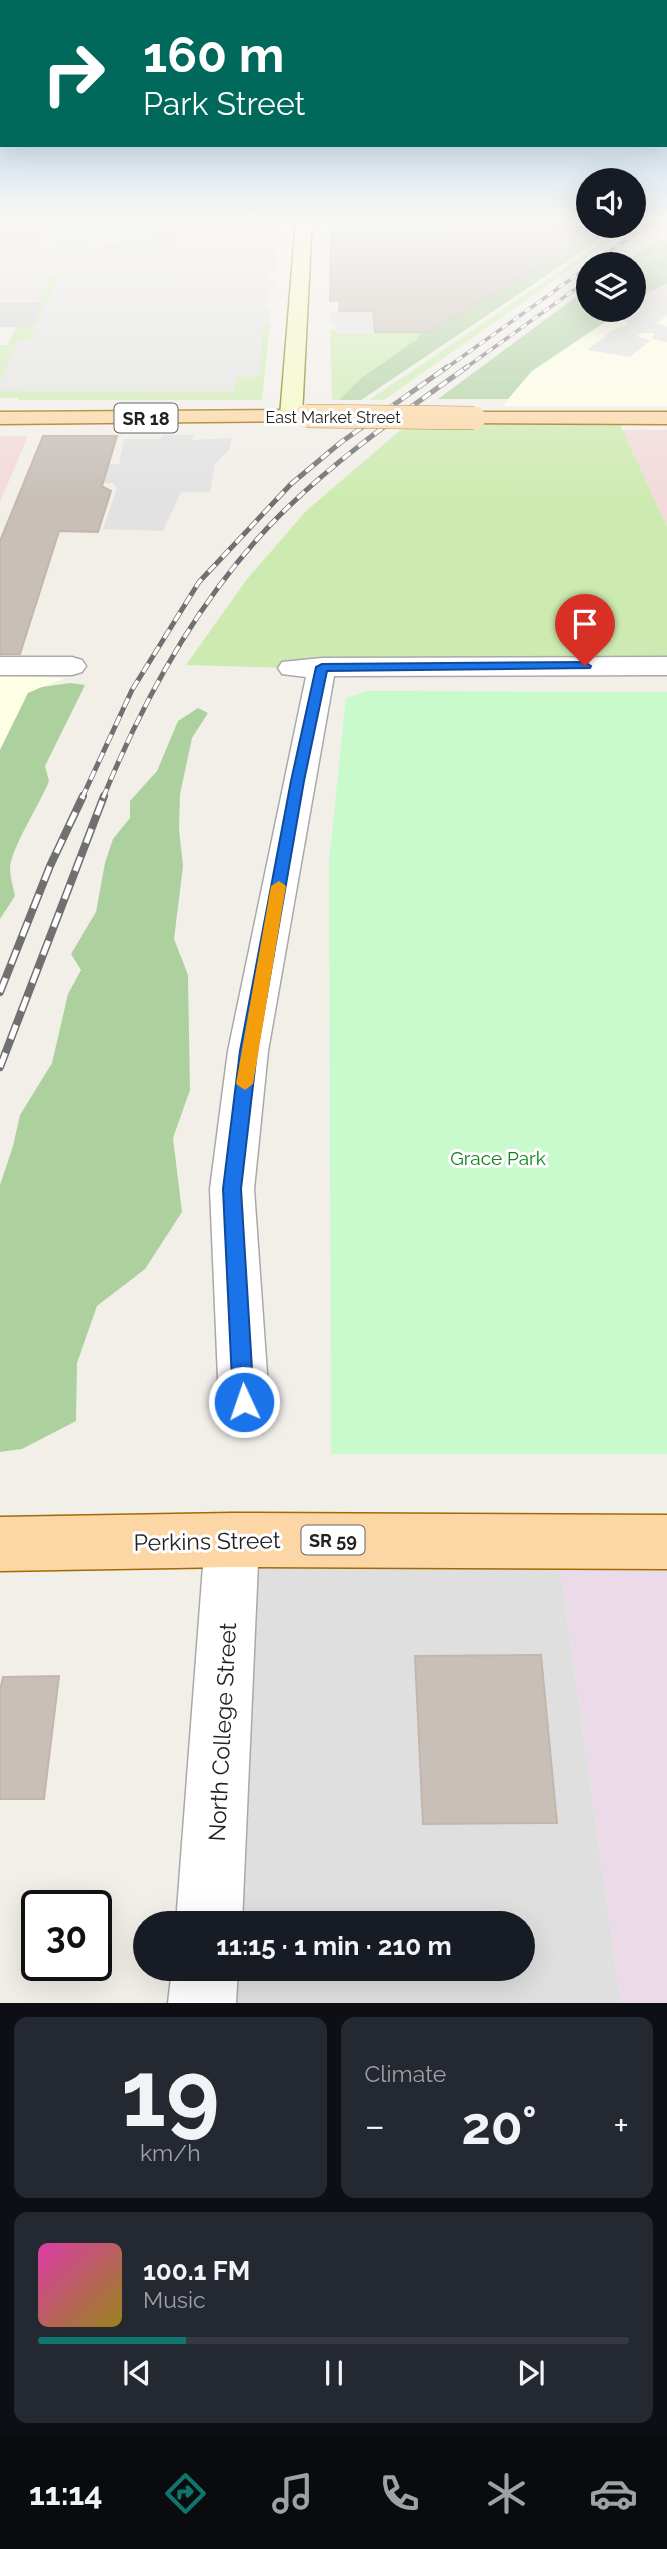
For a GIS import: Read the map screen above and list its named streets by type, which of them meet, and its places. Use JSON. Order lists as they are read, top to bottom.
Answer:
{
  "streets": {
    "main road": [
      "East Market Street",
      "SR 18",
      "SR 59",
      "Perkins Street"
    ],
    "street": ["North College Street"]
  },
  "crossings": [
    ["Perkins Street", "North College Street"]
  ],
  "parks": ["Grace Park"],
  "page": {
    "turn": ["160 m", "Park Street"],
    "limit": "30",
    "trip": "11:15 · 1 min · 210 m",
    "tile": [
      ["19", "km/h"],
      "Climate"
    ],
    "heat": ["−", "20°", "+"],
    "song": ["100.1 FM", "Music"],
    "tabs": "11:14"
  }
}
